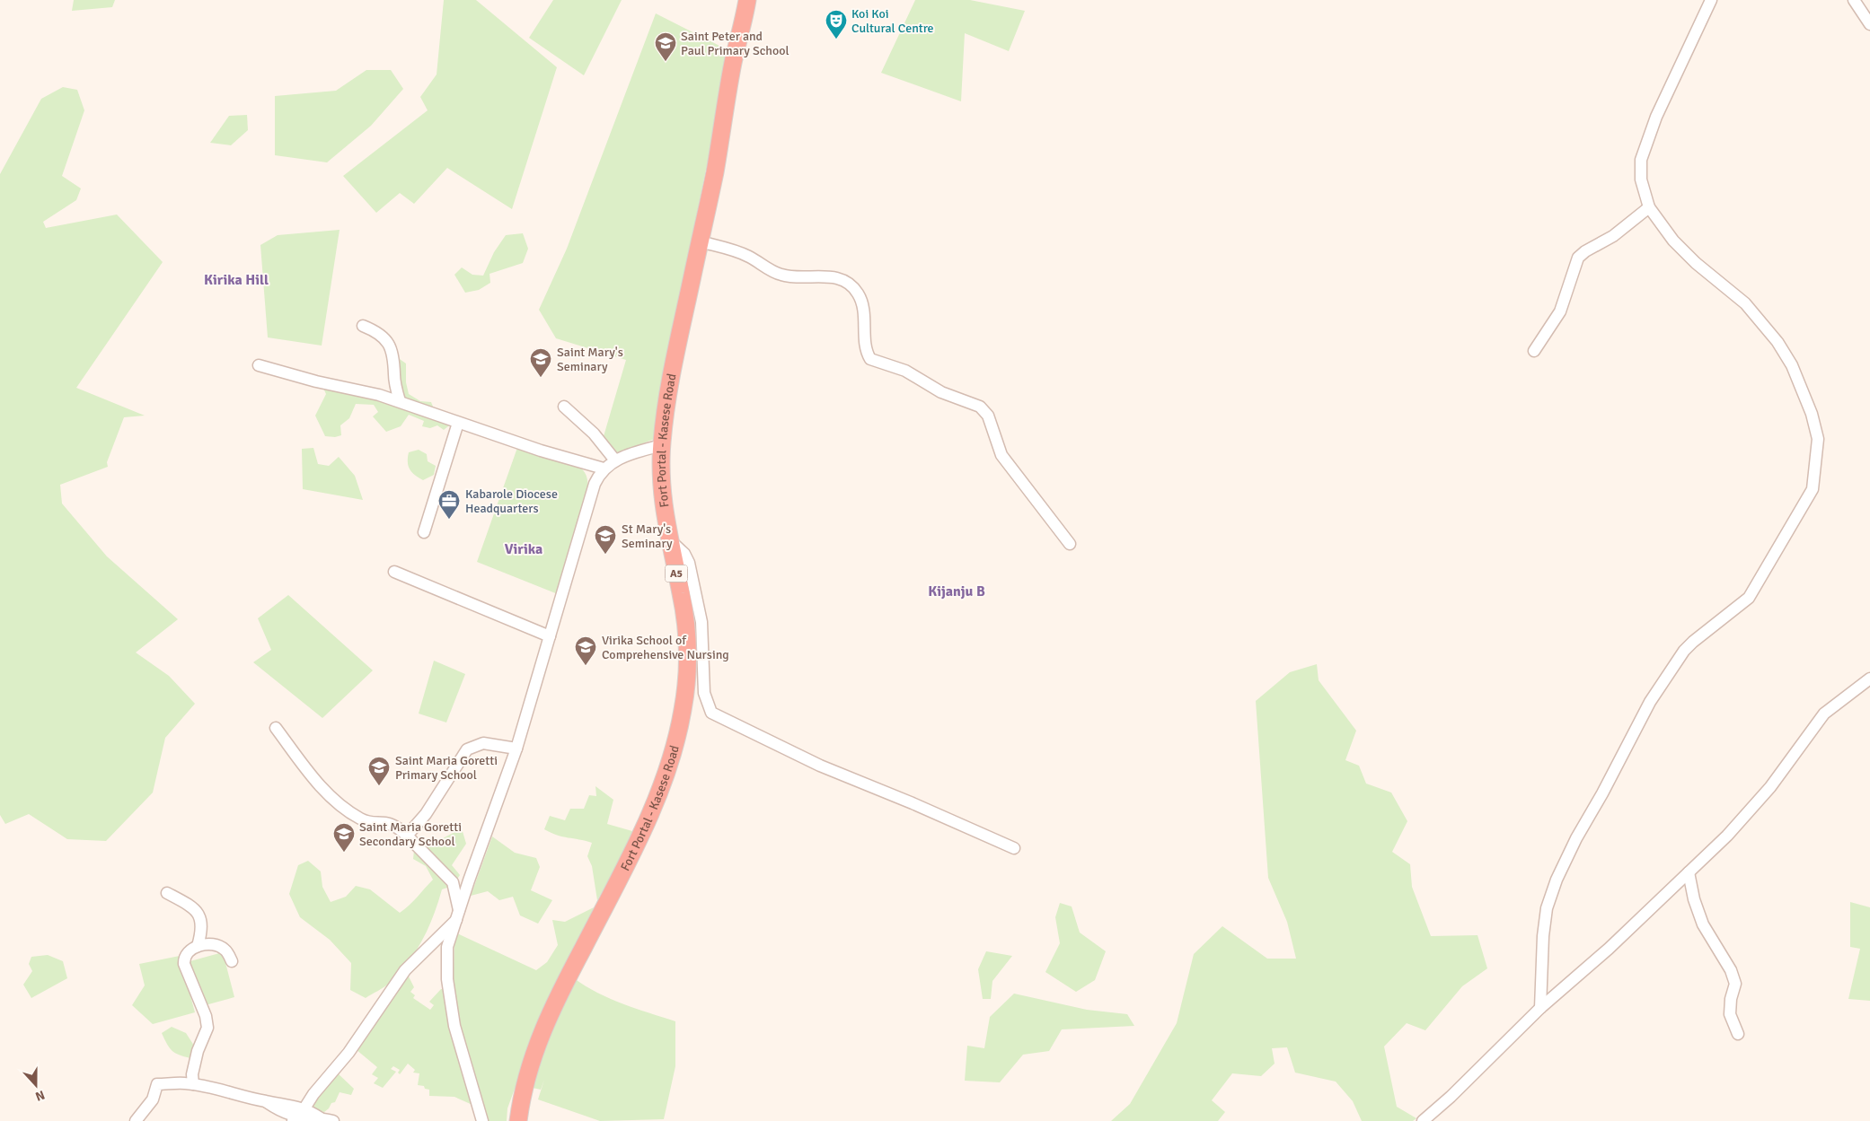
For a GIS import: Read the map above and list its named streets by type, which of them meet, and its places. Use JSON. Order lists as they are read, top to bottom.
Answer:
{
  "streets": {
    "highway": ["Fort Portal - Kasese Road", "A5"]
  },
  "districts": ["Kirika Hill", "Virika", "Kijanju B"],
  "places": {
    "theatre": ["Koi Koi Cultural Centre"],
    "school or university": [
      "Saint Peter and Paul Primary School",
      "Saint Mary's Seminary",
      "St Mary's Seminary",
      "Virika School of Comprehensive Nursing",
      "Saint Maria Goretti Primary School",
      "Saint Maria Goretti Secondary School"
    ],
    "office": ["Kabarole Diocese Headquarters"]
  },
  "north": "bottom"
}
